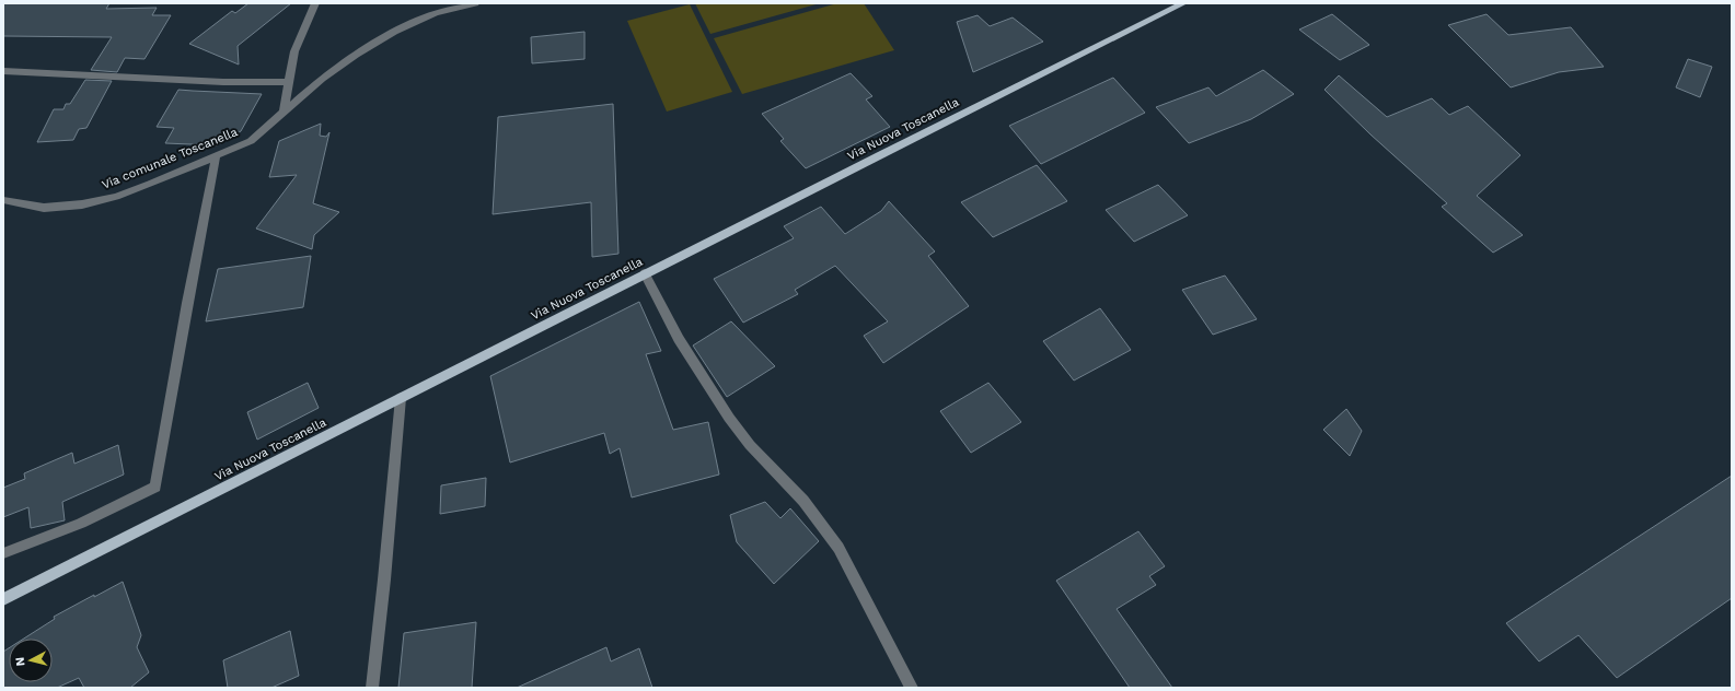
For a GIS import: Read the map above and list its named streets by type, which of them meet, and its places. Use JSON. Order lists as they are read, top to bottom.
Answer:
{
  "streets": {
    "main road": ["Via Nuova Toscanella"],
    "street": ["Via comunale Toscanella"]
  },
  "north": "left"
}
